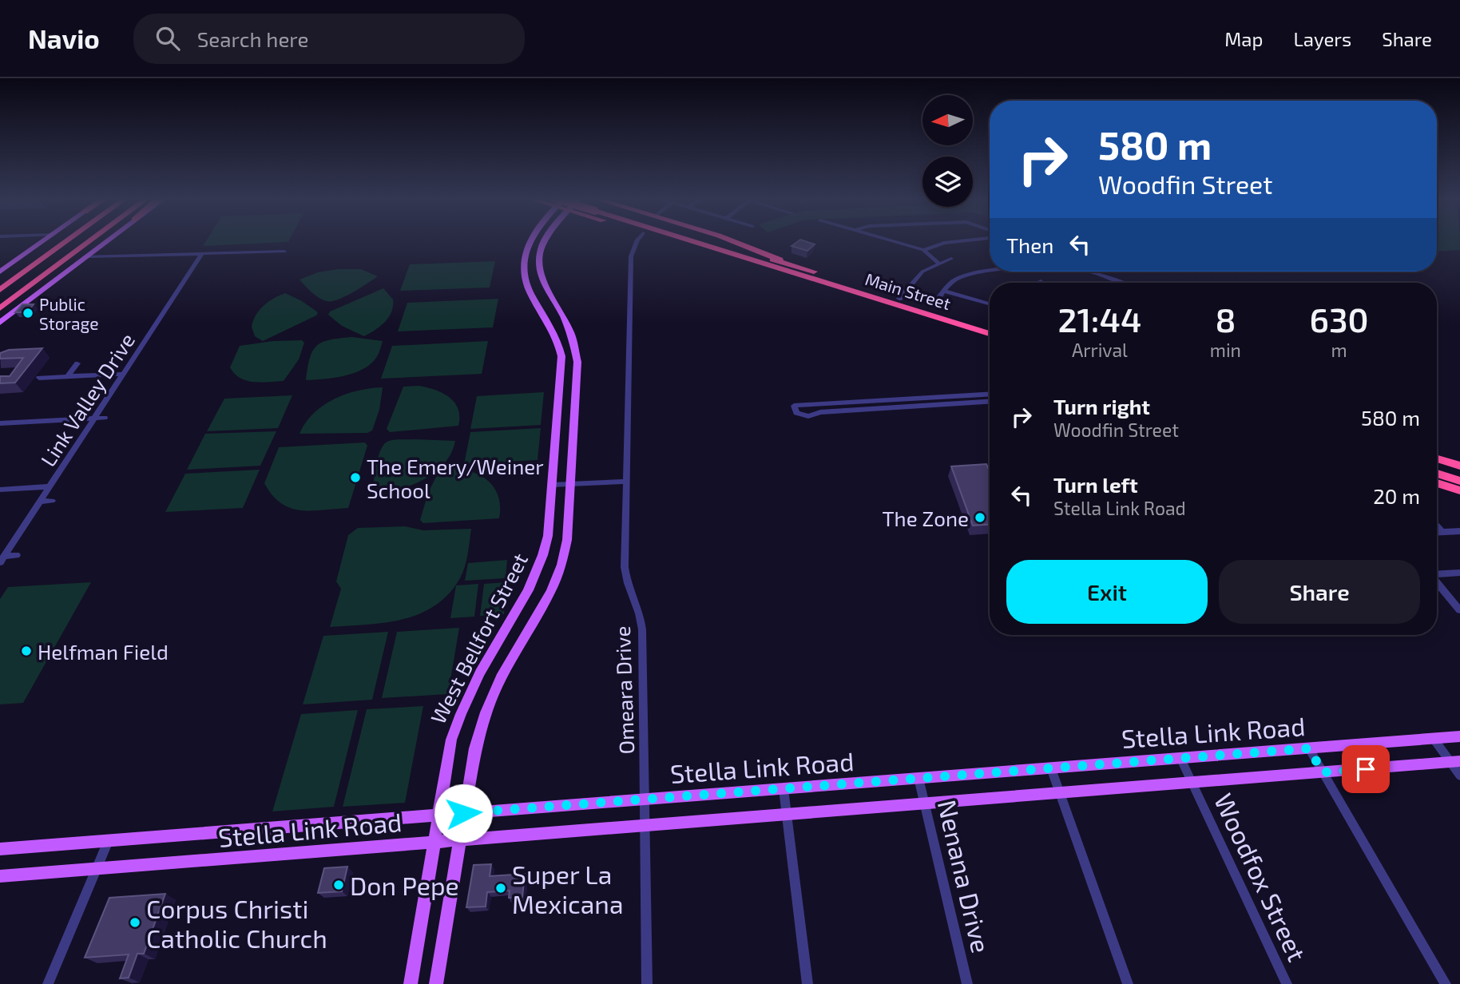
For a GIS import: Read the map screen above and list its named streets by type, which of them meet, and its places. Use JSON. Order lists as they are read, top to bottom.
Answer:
{
  "streets": {
    "highway": ["Main Street"],
    "main road": ["West Bellfort Street", "Stella Link Road"],
    "street": [
      "Link Valley Drive",
      "Omeara Drive",
      "Nenana Drive",
      "Woodfox Street"
    ]
  },
  "crossings": [
    ["West Bellfort Street", "Stella Link Road"],
    ["Omeara Drive", "Stella Link Road"],
    ["Stella Link Road", "Nenana Drive"],
    ["Stella Link Road", "Woodfox Street"]
  ],
  "places": [
    "Public Storage",
    "The Emery/Weiner School",
    "The Zone",
    "Helfman Field",
    "Don Pepe",
    "Super La Mexicana",
    "Corpus Christi Catholic Church"
  ],
  "north": "left",
  "page": {
    "header": "Navio",
    "search": "Search here",
    "nav": ["Map", "Layers", "Share"],
    "turn": ["580 m", "Woodfin Street"],
    "then": "Then",
    "eta": [
      "21:44",
      "Arrival",
      "8",
      "min",
      "630",
      "m"
    ],
    "list": [
      {
        "name": "Turn right",
        "note": "Woodfin Street",
        "value": "580 m"
      },
      {
        "name": "Turn left",
        "note": "Stella Link Road",
        "value": "20 m"
      }
    ],
    "buttons": ["Exit", "Share"]
  }
}
